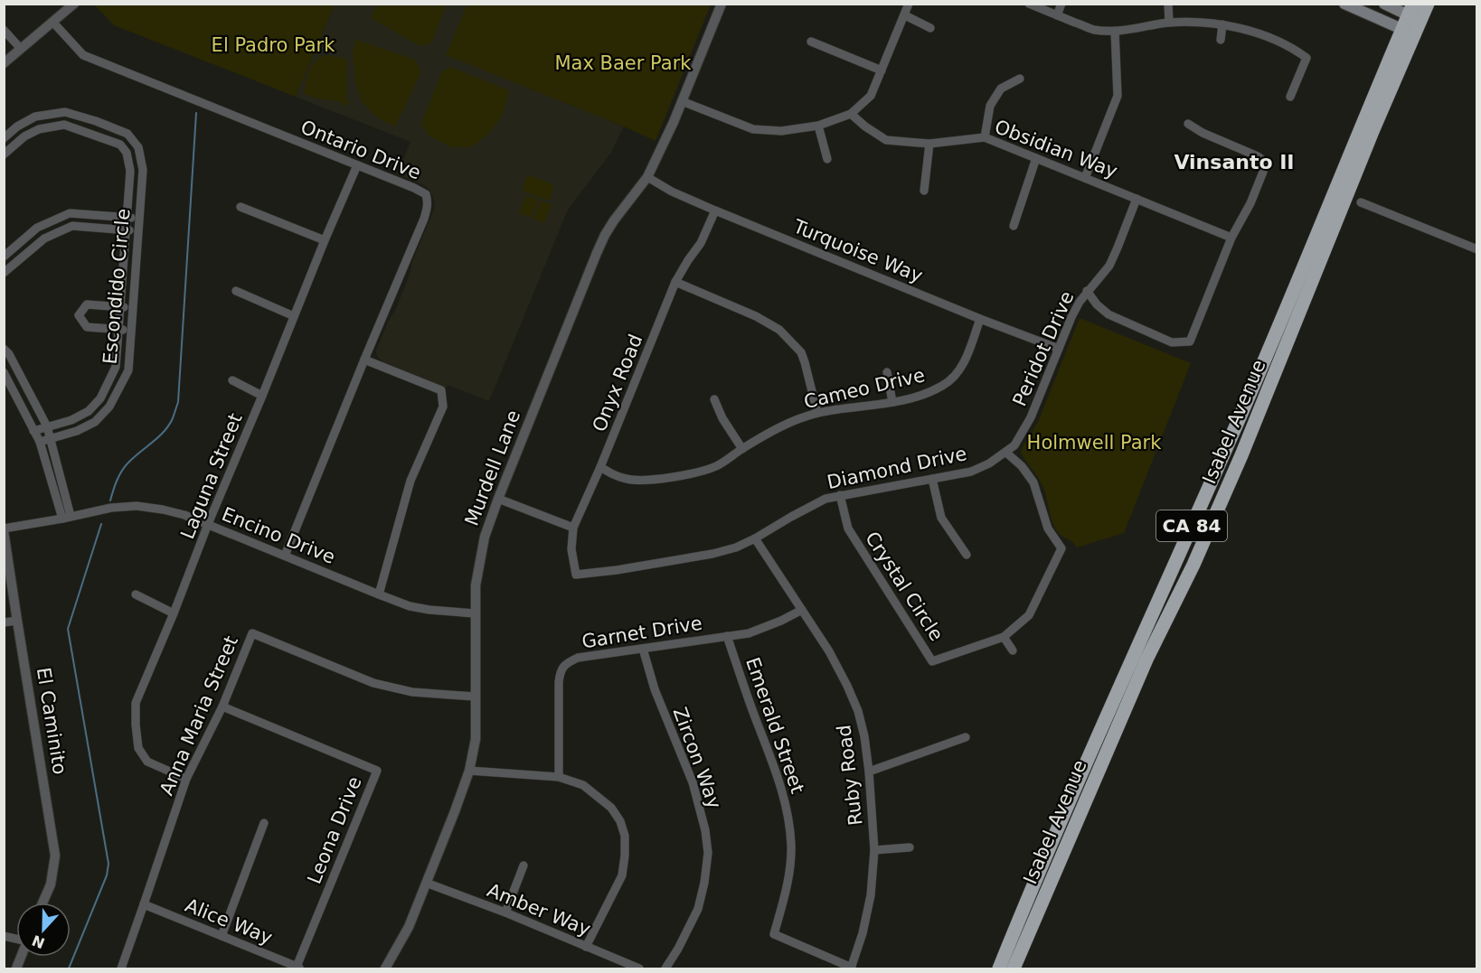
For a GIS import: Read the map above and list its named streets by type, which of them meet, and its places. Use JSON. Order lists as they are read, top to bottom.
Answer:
{
  "streets": {
    "highway": ["Isabel Avenue", "CA 84"],
    "street": [
      "Obsidian Way",
      "Ontario Drive",
      "Turquoise Way",
      "Escondido Circle",
      "Peridot Drive",
      "Onyx Road",
      "Cameo Drive",
      "Murdell Lane",
      "Diamond Drive",
      "Laguna Street",
      "Encino Drive",
      "Crystal Circle",
      "Garnet Drive",
      "Anna Maria Street",
      "El Caminito",
      "Emerald Street",
      "Zircon Way",
      "Ruby Road",
      "Leona Drive",
      "Amber Way",
      "Alice Way"
    ]
  },
  "crossings": [
    ["Obsidian Way", "Peridot Drive"],
    ["Ontario Drive", "Laguna Street"],
    ["Ontario Drive", "Encino Drive"],
    ["Turquoise Way", "Peridot Drive"],
    ["Turquoise Way", "Onyx Road"],
    ["Turquoise Way", "Cameo Drive"],
    ["Turquoise Way", "Murdell Lane"],
    ["Peridot Drive", "Diamond Drive"],
    ["Peridot Drive", "Crystal Circle"],
    ["Onyx Road", "Cameo Drive"],
    ["Onyx Road", "Diamond Drive"],
    ["Murdell Lane", "Encino Drive"],
    ["Murdell Lane", "Anna Maria Street"],
    ["Murdell Lane", "Amber Way"],
    ["Diamond Drive", "Crystal Circle"],
    ["Diamond Drive", "Ruby Road"],
    ["Laguna Street", "Encino Drive"],
    ["Laguna Street", "Anna Maria Street"],
    ["Encino Drive", "El Caminito"],
    ["Garnet Drive", "Emerald Street"],
    ["Garnet Drive", "Zircon Way"],
    ["Garnet Drive", "Ruby Road"],
    ["Anna Maria Street", "Leona Drive"],
    ["Anna Maria Street", "Alice Way"],
    ["Emerald Street", "Ruby Road"],
    ["Leona Drive", "Alice Way"]
  ],
  "districts": ["Vinsanto II"],
  "parks": ["El Padro Park", "Max Baer Park", "Holmwell Park"],
  "north": "bottom"
}
